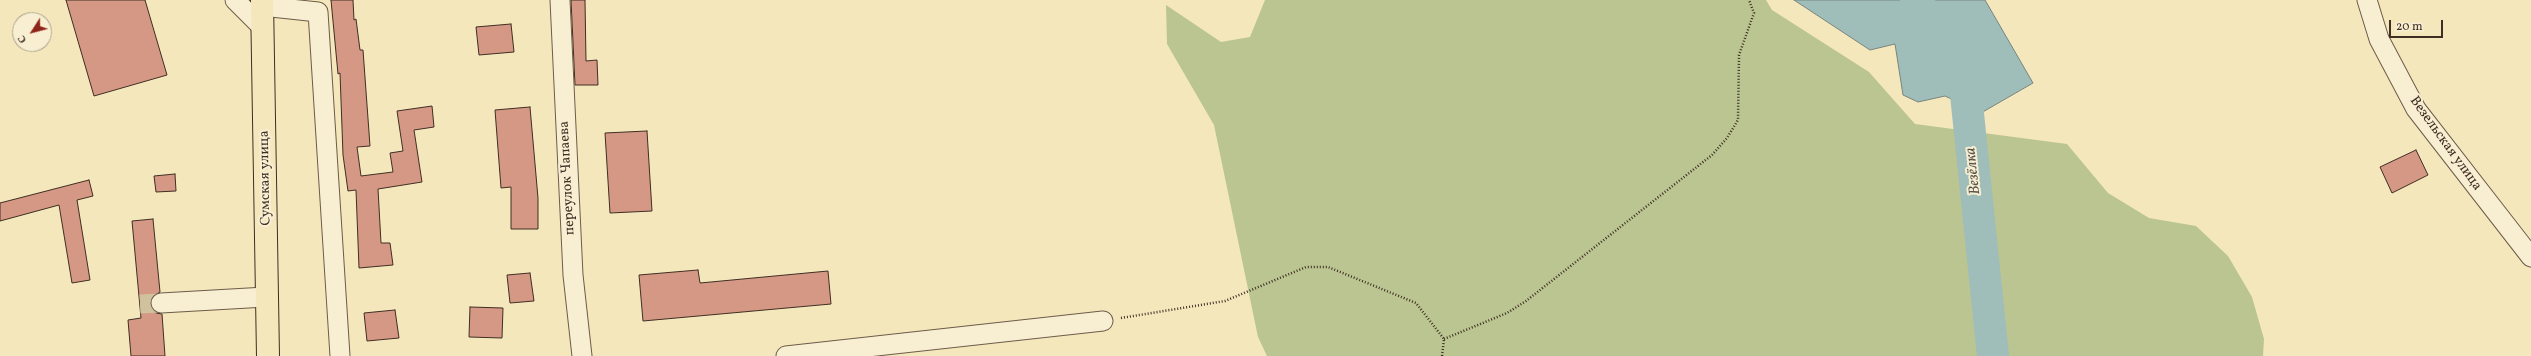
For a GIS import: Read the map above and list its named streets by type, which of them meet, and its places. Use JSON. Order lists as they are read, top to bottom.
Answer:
{
  "streets": {
    "main road": ["Сумская улица"],
    "street": ["Везельская улица", "переулок Чапаева"]
  },
  "water": ["Везёлка"],
  "scale_bar": "20 m",
  "north": "bottom left"
}
